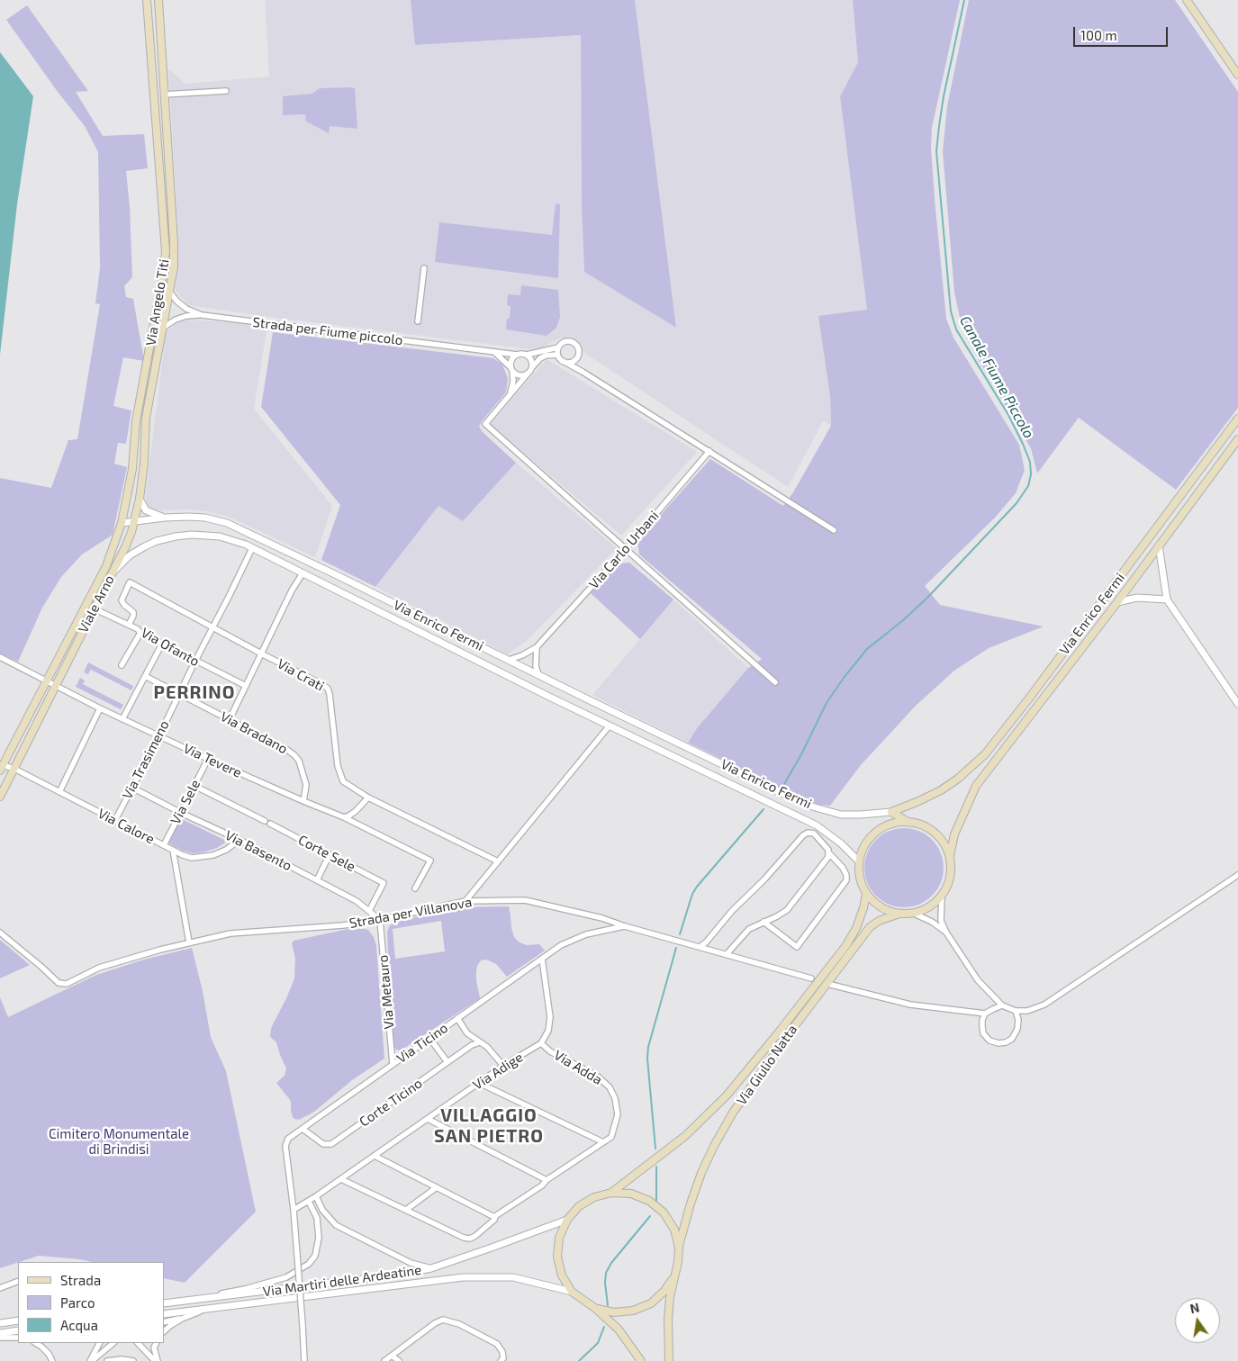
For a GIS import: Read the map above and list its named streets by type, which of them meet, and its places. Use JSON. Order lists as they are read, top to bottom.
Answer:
{
  "streets": {
    "main road": [
      "Via Angelo Titi",
      "Viale Arno",
      "Via Enrico Fermi",
      "Via Giulio Natta"
    ],
    "street": [
      "Strada per Fiume piccolo",
      "Via Carlo Urbani",
      "Via Ofanto",
      "Via Crati",
      "Via Bradano",
      "Via Trasimeno",
      "Via Tevere",
      "Via Sele",
      "Via Calore",
      "Via Basento",
      "Corte Sele",
      "Strada per Villanova",
      "Via Metauro",
      "Via Ticino",
      "Via Adda",
      "Via Adige",
      "Corte Ticino",
      "Via Martiri delle Ardeatine"
    ]
  },
  "crossings": [
    ["Via Angelo Titi", "Strada per Fiume piccolo"],
    ["Via Angelo Titi", "Viale Arno"],
    ["Via Angelo Titi", "Via Enrico Fermi"],
    ["Via Carlo Urbani", "Via Enrico Fermi"],
    ["Viale Arno", "Via Enrico Fermi"],
    ["Viale Arno", "Via Ofanto"],
    ["Viale Arno", "Via Tevere"],
    ["Viale Arno", "Via Calore"],
    ["Via Enrico Fermi", "Via Trasimeno"],
    ["Via Enrico Fermi", "Via Giulio Natta"],
    ["Via Ofanto", "Via Crati"],
    ["Via Ofanto", "Via Trasimeno"],
    ["Via Crati", "Via Trasimeno"],
    ["Via Bradano", "Via Trasimeno"],
    ["Via Bradano", "Via Tevere"],
    ["Via Trasimeno", "Via Tevere"],
    ["Via Trasimeno", "Via Calore"],
    ["Via Trasimeno", "Via Basento"],
    ["Via Tevere", "Via Sele"],
    ["Via Sele", "Via Calore"],
    ["Via Sele", "Via Basento"],
    ["Via Calore", "Via Basento"],
    ["Via Basento", "Corte Sele"],
    ["Via Basento", "Strada per Villanova"],
    ["Via Basento", "Via Metauro"],
    ["Strada per Villanova", "Via Metauro"],
    ["Strada per Villanova", "Via Ticino"],
    ["Via Metauro", "Via Ticino"],
    ["Via Ticino", "Via Adige"],
    ["Via Ticino", "Corte Ticino"],
    ["Via Giulio Natta", "Via Martiri delle Ardeatine"],
    ["Via Adda", "Via Adige"]
  ],
  "districts": ["PERRINO", "VILLAGGIO SAN PIETRO"],
  "water": ["Canale Fiume Piccolo"],
  "parks": ["Cimitero Monumentale di Brindisi"],
  "legend": ["Strada", "Parco", "Acqua"],
  "scale_bar": "100 m",
  "north": "top"
}
